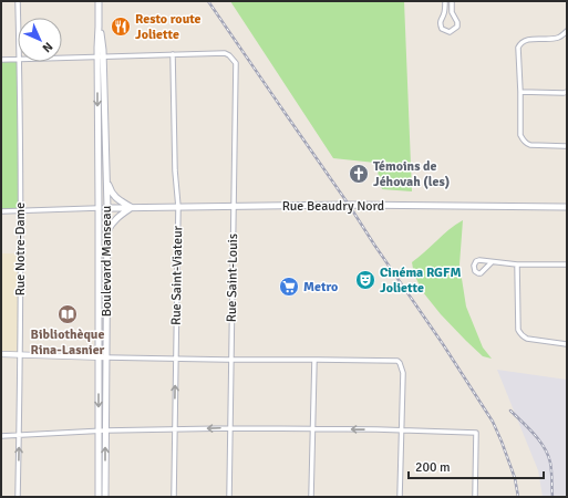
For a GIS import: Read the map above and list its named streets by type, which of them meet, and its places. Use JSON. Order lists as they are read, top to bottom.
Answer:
{
  "streets": {
    "main road": ["Rue Beaudry Nord", "Boulevard Manseau"],
    "street": ["Rue Notre-Dame", "Rue Saint-Viateur", "Rue Saint-Louis"]
  },
  "crossings": [
    ["Rue Beaudry Nord", "Boulevard Manseau"],
    ["Rue Beaudry Nord", "Rue Saint-Viateur"],
    ["Rue Beaudry Nord", "Rue Saint-Louis"],
    ["Rue Saint-Viateur", "Rue Saint-Louis"]
  ],
  "places": {
    "restaurant": ["Resto route Joliette"],
    "church": ["Témoins de Jéhovah (les)"],
    "theatre": ["Cinéma RGFM Joliette"],
    "supermarket": ["Metro"],
    "library": ["Bibliothèque Rina-Lasnier"]
  },
  "scale_bar": "200 m",
  "north": "bottom right"
}
